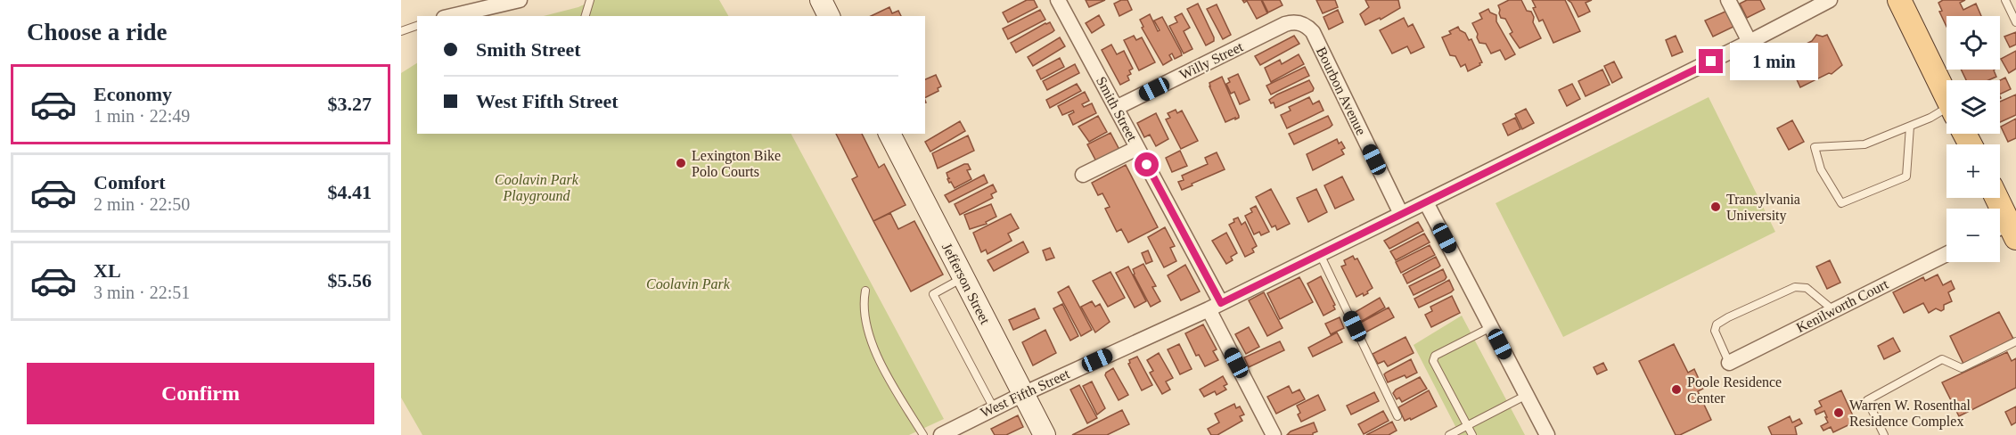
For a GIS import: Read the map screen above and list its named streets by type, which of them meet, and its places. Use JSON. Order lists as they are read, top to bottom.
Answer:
{
  "streets": {
    "street": [
      "Willy Street",
      "Bourbon Avenue",
      "Smith Street",
      "Jefferson Street",
      "Kenilworth Court",
      "West Fifth Street"
    ]
  },
  "crossings": [
    ["Willy Street", "Bourbon Avenue"],
    ["Willy Street", "Smith Street"],
    ["Bourbon Avenue", "West Fifth Street"],
    ["Smith Street", "West Fifth Street"],
    ["Jefferson Street", "West Fifth Street"]
  ],
  "parks": ["Coolavin Park Playground", "Coolavin Park"],
  "places": [
    "Lexington Bike Polo Courts",
    "Transylvania University",
    "Poole Residence Center",
    "Warren W. Rosenthal Residence Complex"
  ],
  "page": {
    "heading": "Choose a ride",
    "map_buttons": ["+", "−"],
    "banner": ["Smith Street", "West Fifth Street"],
    "bubble": "1 min",
    "list": [
      {
        "name": "Economy",
        "note": "1 min · 22:49",
        "value": "$3.27"
      },
      {
        "name": "Comfort",
        "note": "2 min · 22:50",
        "value": "$4.41"
      },
      {
        "name": "XL",
        "note": "3 min · 22:51",
        "value": "$5.56"
      }
    ],
    "buttons": "Confirm"
  }
}
